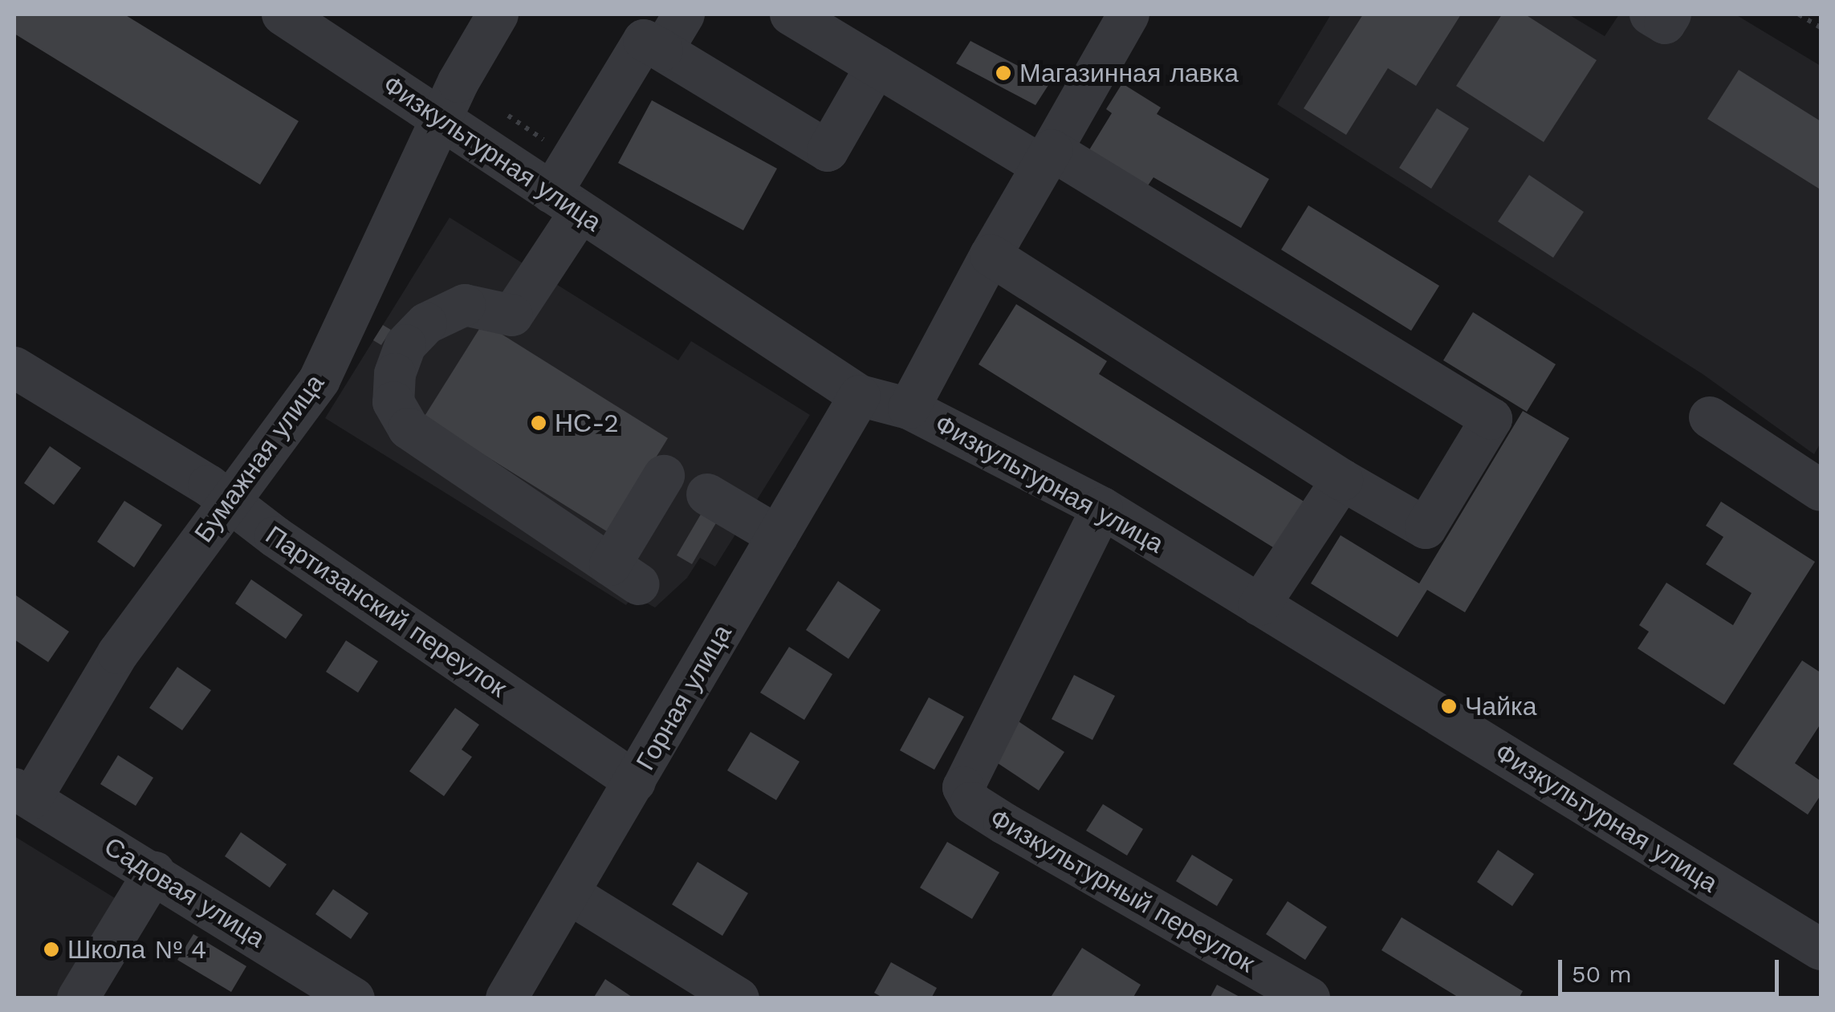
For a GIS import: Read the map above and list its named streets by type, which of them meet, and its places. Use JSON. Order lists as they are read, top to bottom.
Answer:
{
  "streets": {
    "street": [
      "Физкультурная улица",
      "Бумажная улица",
      "Партизанский переулок",
      "Горная улица",
      "Физкультурный переулок",
      "Садовая улица"
    ]
  },
  "crossings": [
    ["Физкультурная улица", "Бумажная улица"],
    ["Физкультурная улица", "Горная улица"],
    ["Физкультурная улица", "Физкультурный переулок"],
    ["Бумажная улица", "Партизанский переулок"],
    ["Бумажная улица", "Садовая улица"],
    ["Партизанский переулок", "Горная улица"]
  ],
  "places": [
    "Магазинная лавка",
    "НС-2",
    "Чайка",
    "Школа № 4"
  ],
  "scale_bar": "50 m"
}
